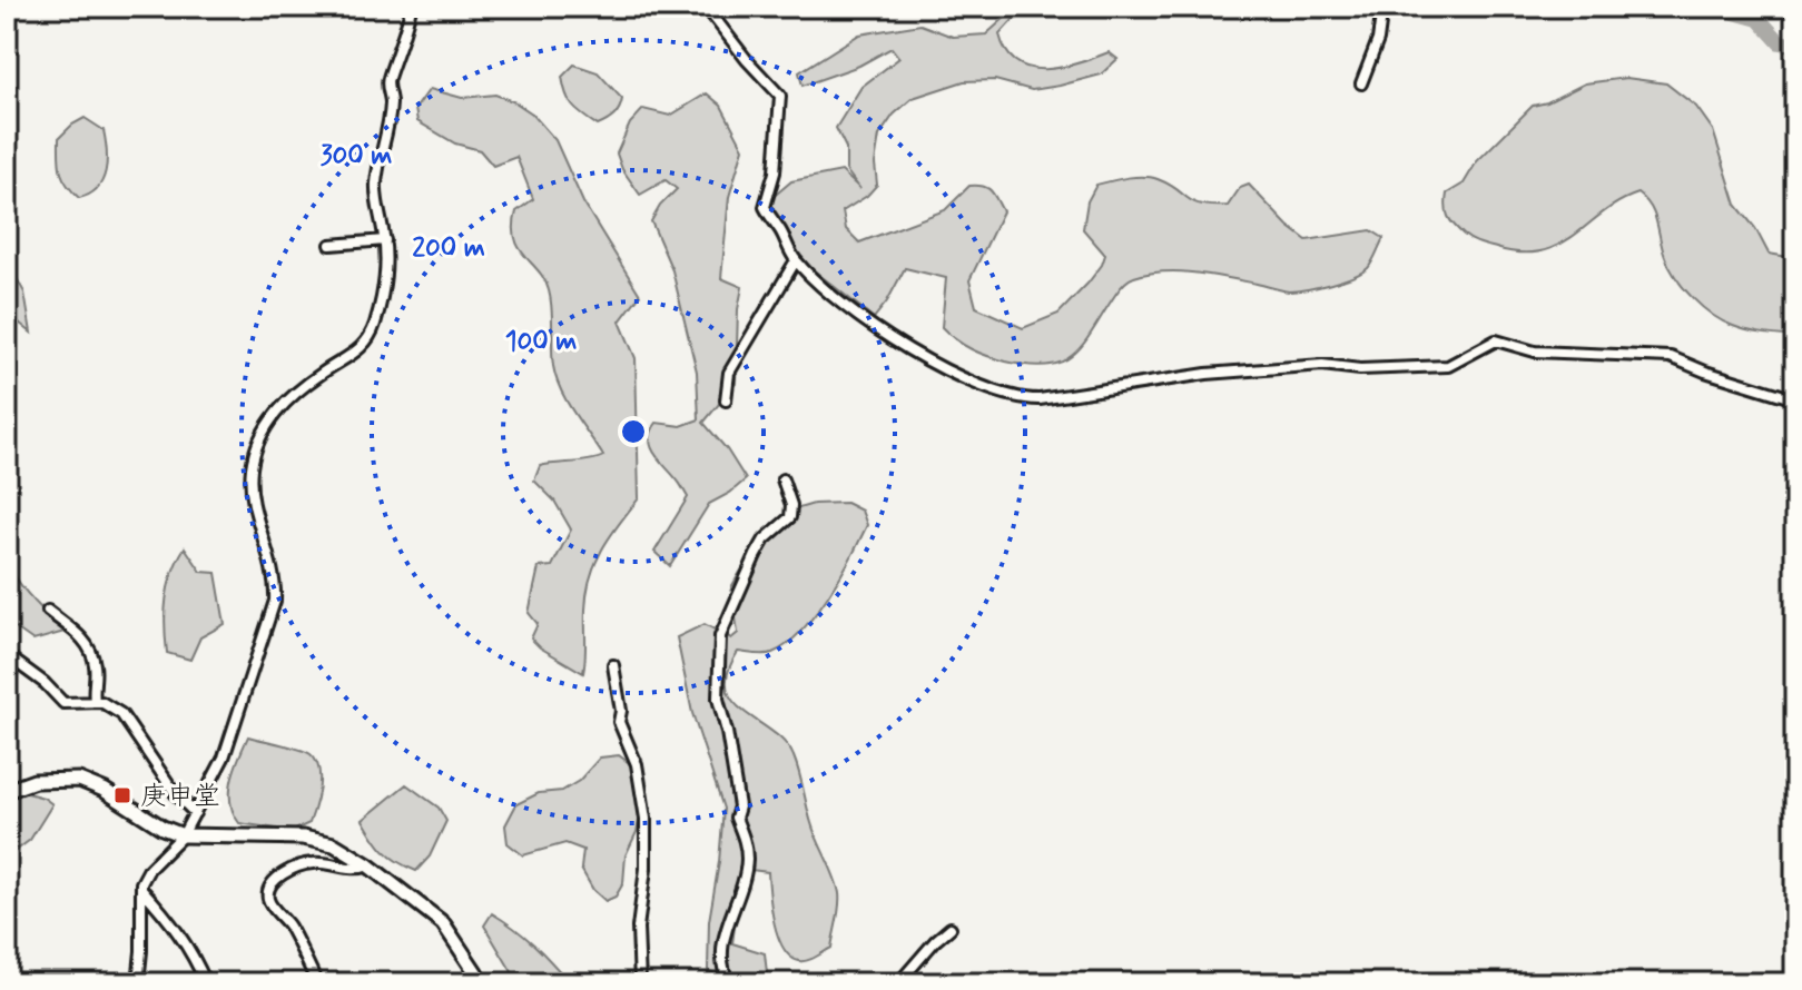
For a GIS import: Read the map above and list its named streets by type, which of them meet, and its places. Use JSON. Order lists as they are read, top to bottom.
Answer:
{
  "places": {
    "transit": ["庚申堂"]
  },
  "rings": ["300 m", "200 m", "100 m"]
}
